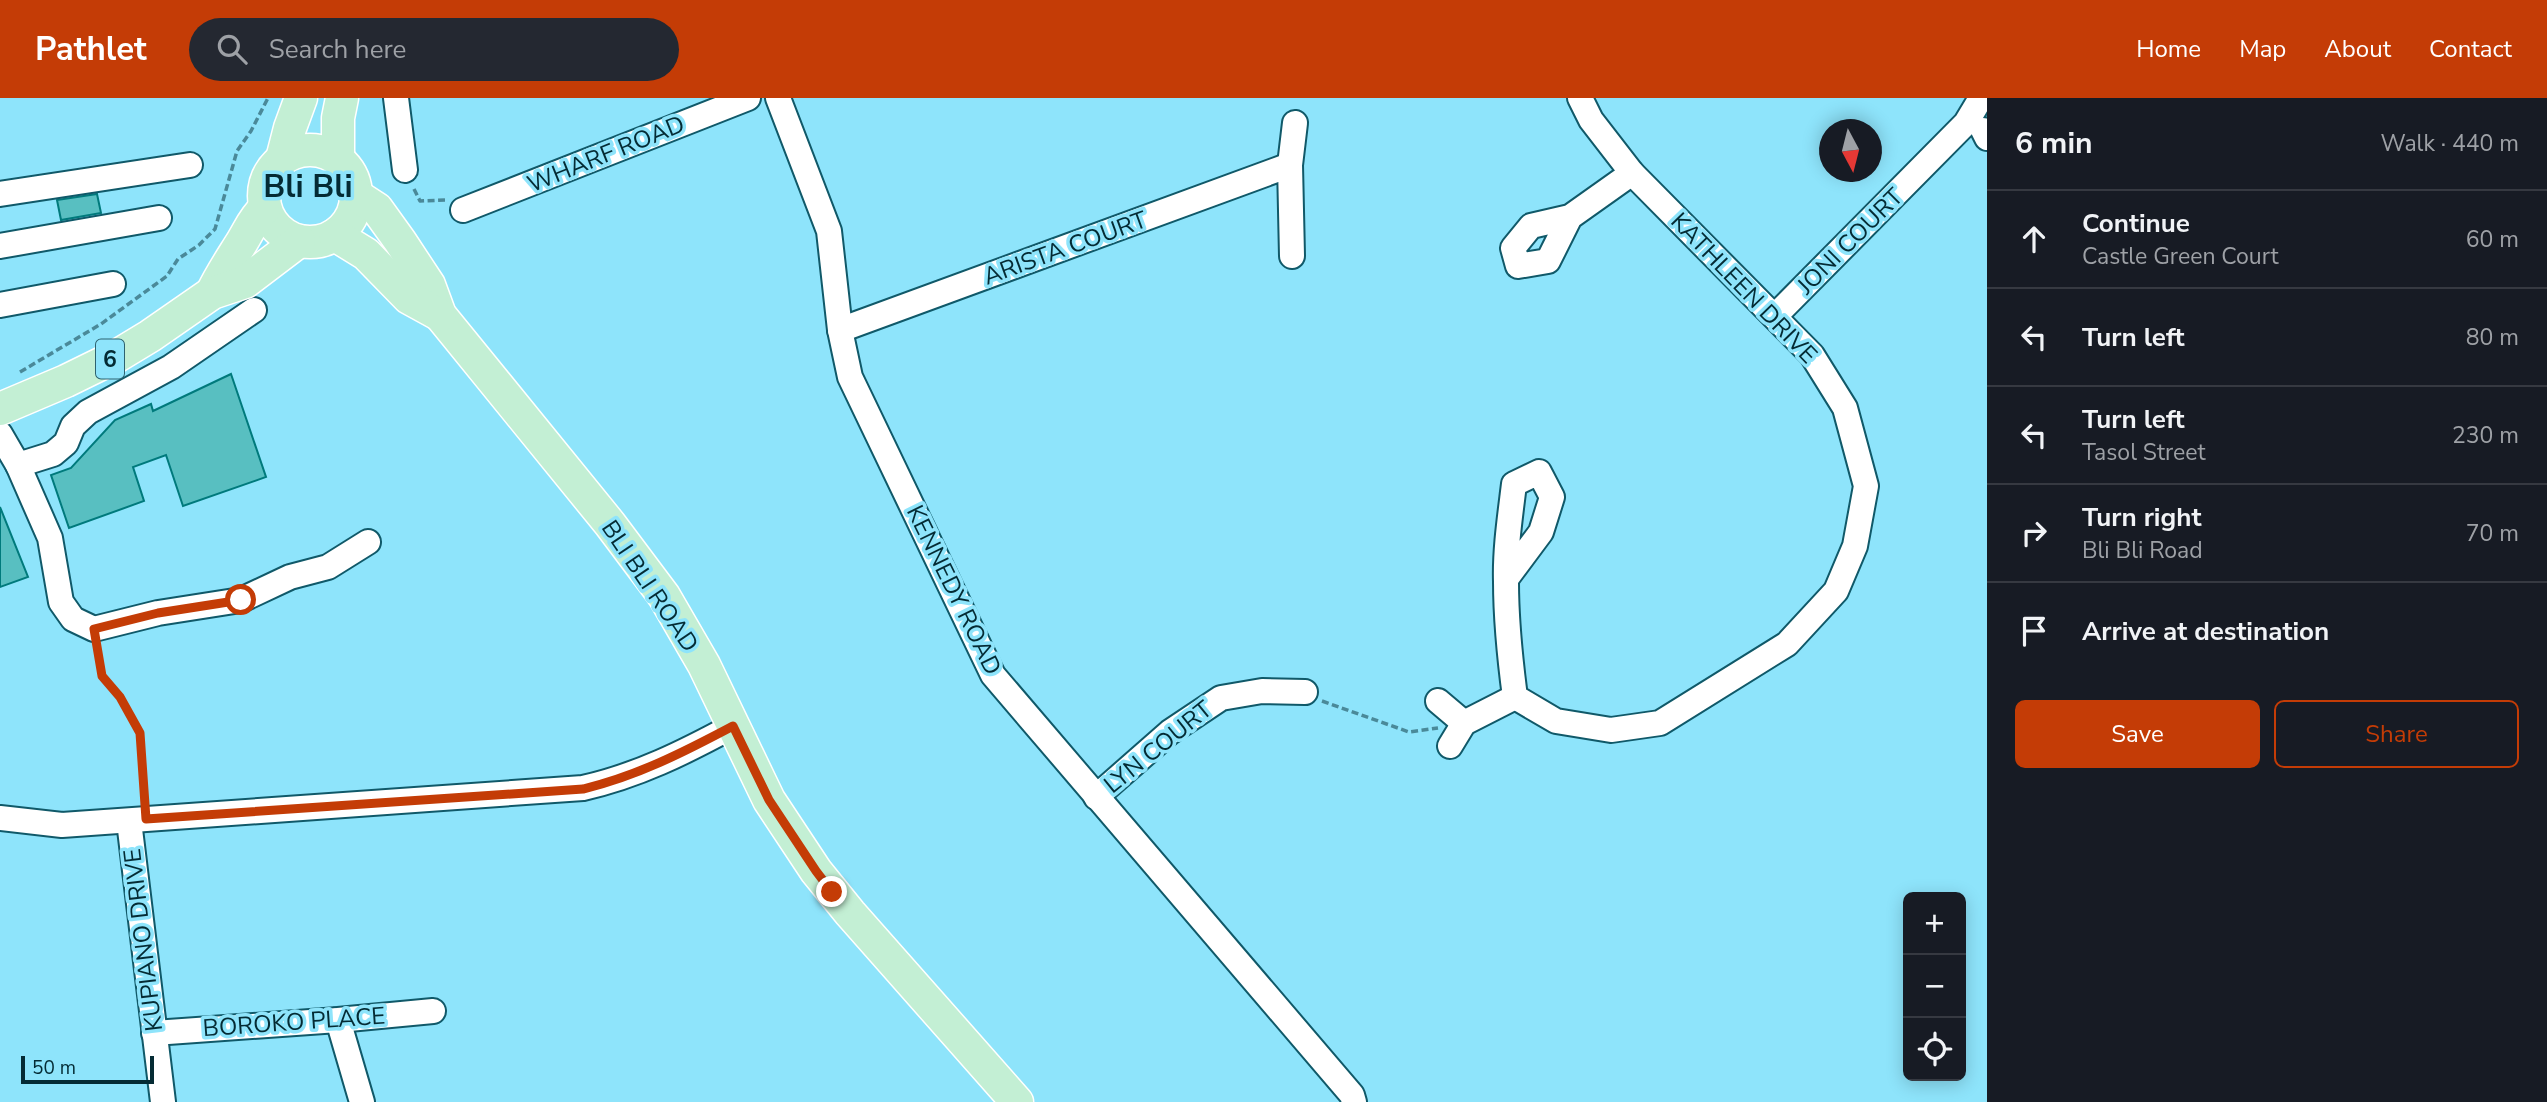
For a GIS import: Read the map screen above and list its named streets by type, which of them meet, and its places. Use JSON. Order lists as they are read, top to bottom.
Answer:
{
  "streets": {
    "main road": ["6", "BLI BLI ROAD"],
    "street": [
      "WHARF ROAD",
      "JONI COURT",
      "ARISTA COURT",
      "KATHLEEN DRIVE",
      "KENNEDY ROAD",
      "LYN COURT",
      "KUPIANO DRIVE",
      "BOROKO PLACE"
    ]
  },
  "crossings": [
    ["JONI COURT", "KATHLEEN DRIVE"],
    ["ARISTA COURT", "KENNEDY ROAD"],
    ["6", "BLI BLI ROAD"],
    ["KENNEDY ROAD", "LYN COURT"],
    ["KUPIANO DRIVE", "BOROKO PLACE"]
  ],
  "districts": ["Bli Bli"],
  "scale_bar": "50 m",
  "north": "bottom",
  "page": {
    "header": "Pathlet",
    "search": "Search here",
    "nav": [
      "Home",
      "Map",
      "About",
      "Contact"
    ],
    "heading": ["6 min", "Walk · 440 m"],
    "list": [
      ["Continue", "Castle Green Court", "60 m"],
      ["Turn left", "80 m"],
      ["Turn left", "Tasol Street", "230 m"],
      ["Turn right", "Bli Bli Road", "70 m"],
      "Arrive at destination"
    ],
    "buttons": ["Save", "Share"],
    "map_buttons": ["+", "−"],
    "scale": "50 m"
  }
}
